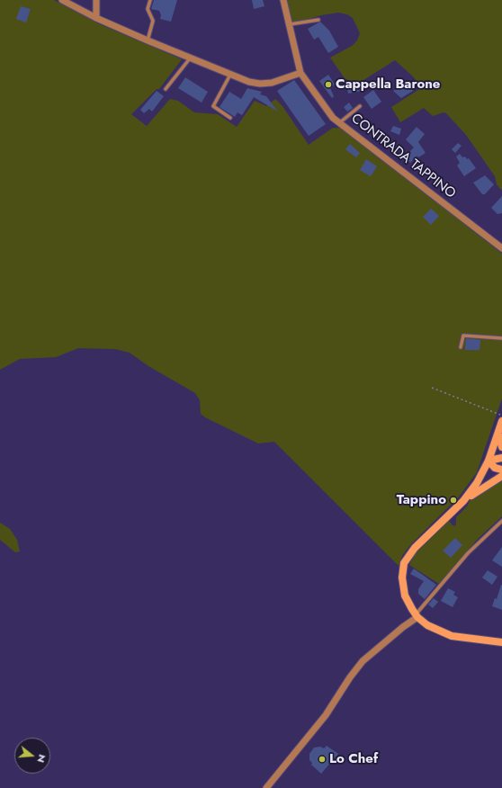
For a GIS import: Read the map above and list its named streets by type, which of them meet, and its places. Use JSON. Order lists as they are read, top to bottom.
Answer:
{
  "streets": {
    "street": ["CONTRADA TAPPINO"]
  },
  "places": ["Cappella Barone", "Tappino", "Lo Chef"],
  "north": "right"
}
